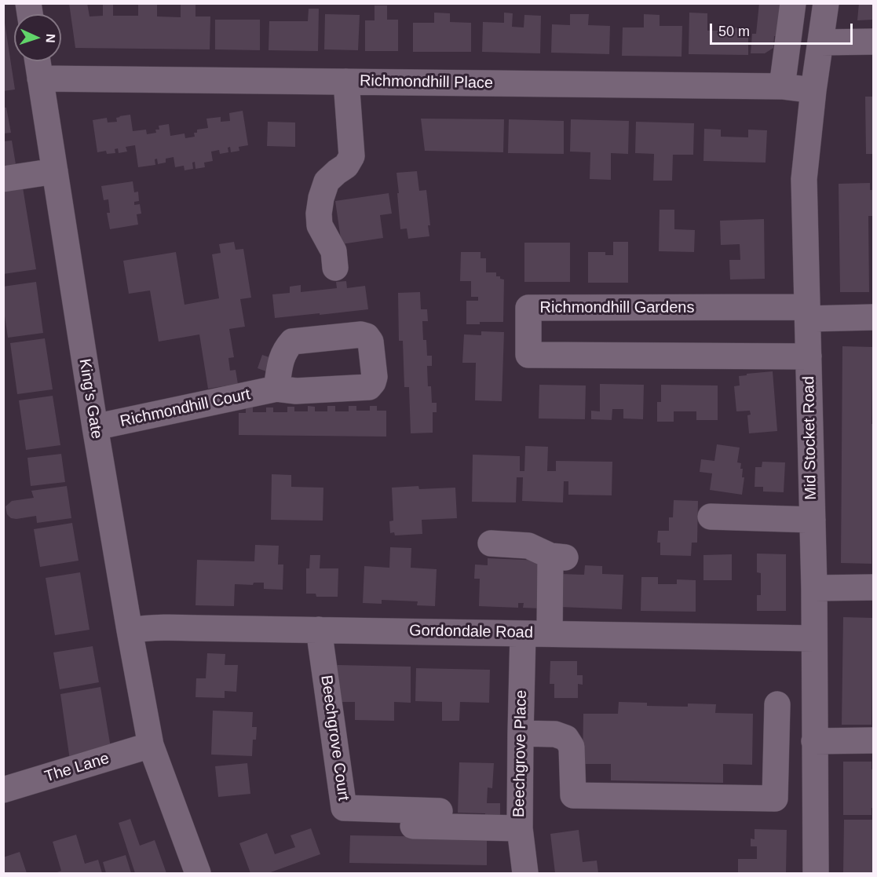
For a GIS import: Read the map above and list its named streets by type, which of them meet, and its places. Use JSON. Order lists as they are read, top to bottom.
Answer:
{
  "streets": {
    "street": [
      "Richmondhill Place",
      "Richmondhill Gardens",
      "King's Gate",
      "Richmondhill Court",
      "Mid Stocket Road",
      "Gordondale Road",
      "Beechgrove Court",
      "Beechgrove Place",
      "The Lane"
    ]
  },
  "crossings": [
    ["Richmondhill Place", "King's Gate"],
    ["Richmondhill Place", "Mid Stocket Road"],
    ["Richmondhill Gardens", "Mid Stocket Road"],
    ["King's Gate", "Richmondhill Court"],
    ["King's Gate", "Gordondale Road"],
    ["King's Gate", "The Lane"],
    ["Mid Stocket Road", "Gordondale Road"],
    ["Gordondale Road", "Beechgrove Court"],
    ["Gordondale Road", "Beechgrove Place"]
  ],
  "scale_bar": "50 m",
  "north": "right"
}
